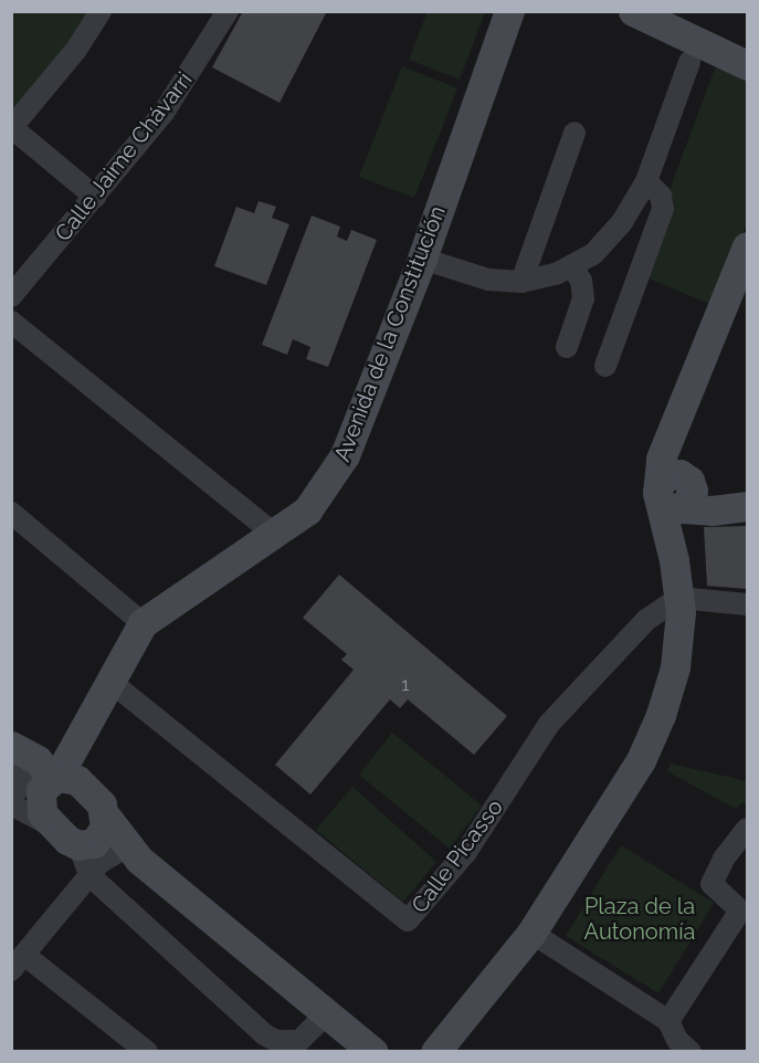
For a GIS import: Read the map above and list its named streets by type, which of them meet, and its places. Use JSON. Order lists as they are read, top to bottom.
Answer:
{
  "streets": {
    "street": ["Calle Jaime Chávarri", "Avenida de la Constitución", "Calle Picasso"]
  },
  "crossings": [
    ["Avenida de la Constitución", "Calle Picasso"]
  ],
  "parks": ["Plaza de la Autonomía"],
  "house_numbers": ["1"]
}
